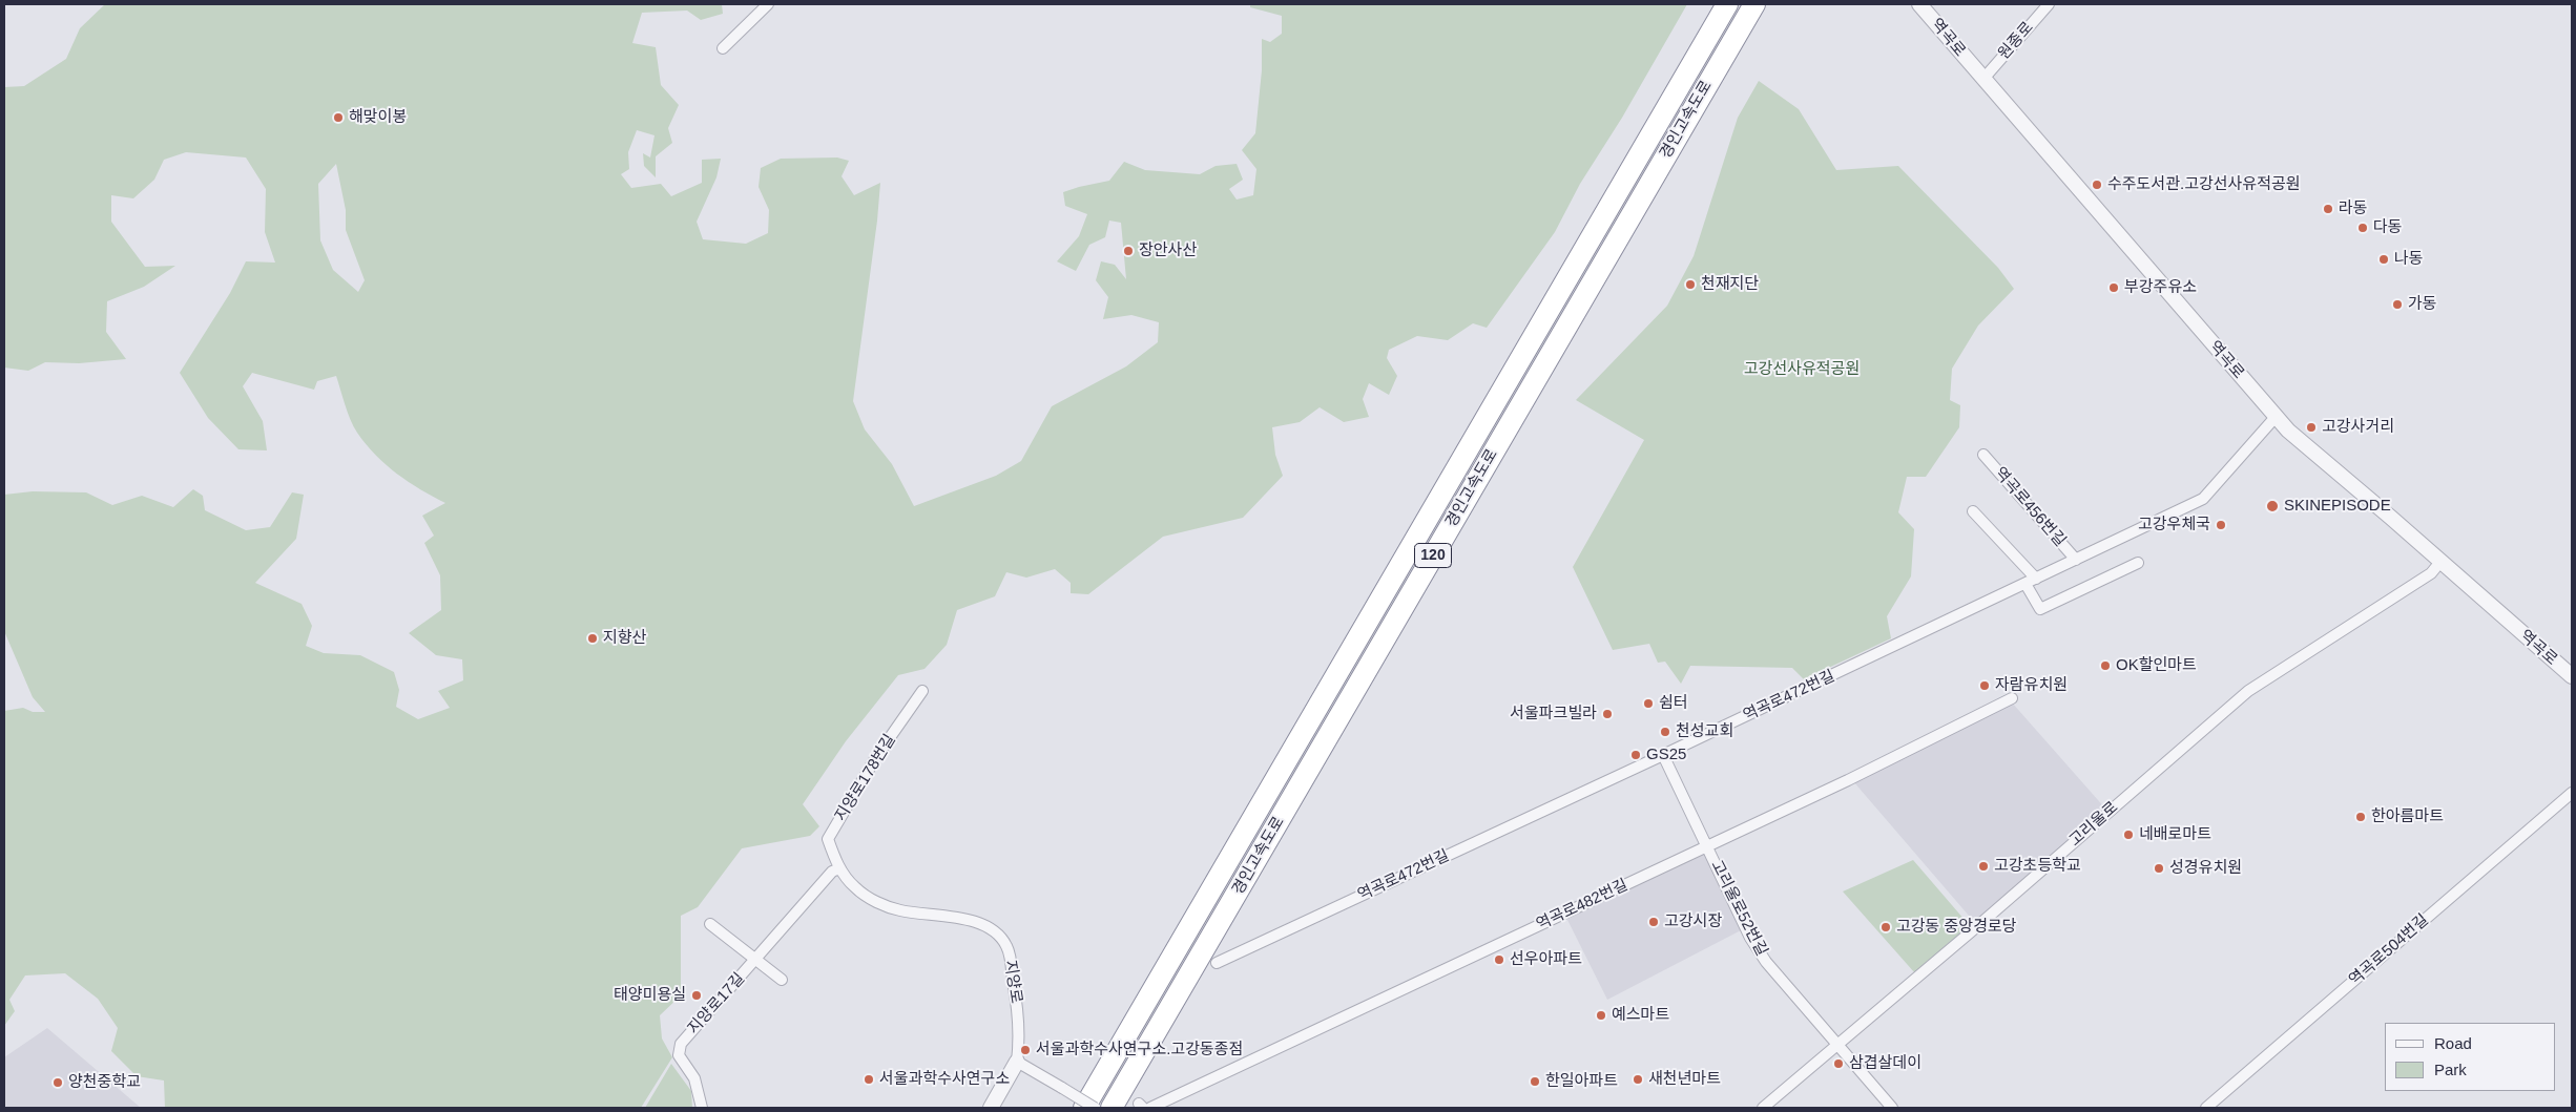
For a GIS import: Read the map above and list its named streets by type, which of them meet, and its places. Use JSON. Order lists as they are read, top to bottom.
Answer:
{
  "streets": {
    "highway": ["경인고속도로", "120"],
    "street": [
      "역곡로",
      "원종로",
      "역곡로456번길",
      "역곡로472번길",
      "지양로178번길",
      "고리울로",
      "역곡로482번길",
      "고리울로52번길",
      "역곡로504번길",
      "지양로",
      "지양로17길"
    ]
  },
  "crossings": [
    ["역곡로", "원종로"],
    ["역곡로", "역곡로472번길"],
    ["역곡로", "고리울로"],
    ["역곡로456번길", "역곡로472번길"],
    ["역곡로472번길", "고리울로52번길"],
    ["지양로178번길", "지양로"],
    ["지양로178번길", "지양로17길"],
    ["고리울로", "고리울로52번길"],
    ["역곡로482번길", "고리울로52번길"],
    ["지양로", "지양로17길"]
  ],
  "parks": ["고강선사유적공원"],
  "places": [
    "해맞이봉",
    "수주도서관.고강선사유적공원",
    "라동",
    "다동",
    "장안사산",
    "나동",
    "천재지단",
    "부강주유소",
    "가동",
    "고강사거리",
    "SKINEPISODE",
    "고강우체국",
    "지향산",
    "OK할인마트",
    "자람유치원",
    "쉼터",
    "서울파크빌라",
    "천성교회",
    "GS25",
    "한아름마트",
    "네배로마트",
    "고강초등학교",
    "성경유치원",
    "고강시장",
    "고강동 중앙경로당",
    "선우아파트",
    "태양미용실",
    "예스마트",
    "서울과학수사연구소.고강동종점",
    "삼겹살데이",
    "서울과학수사연구소",
    "새천년마트",
    "한일아파트",
    "양천중학교"
  ],
  "legend": ["Road", "Park"]
}
